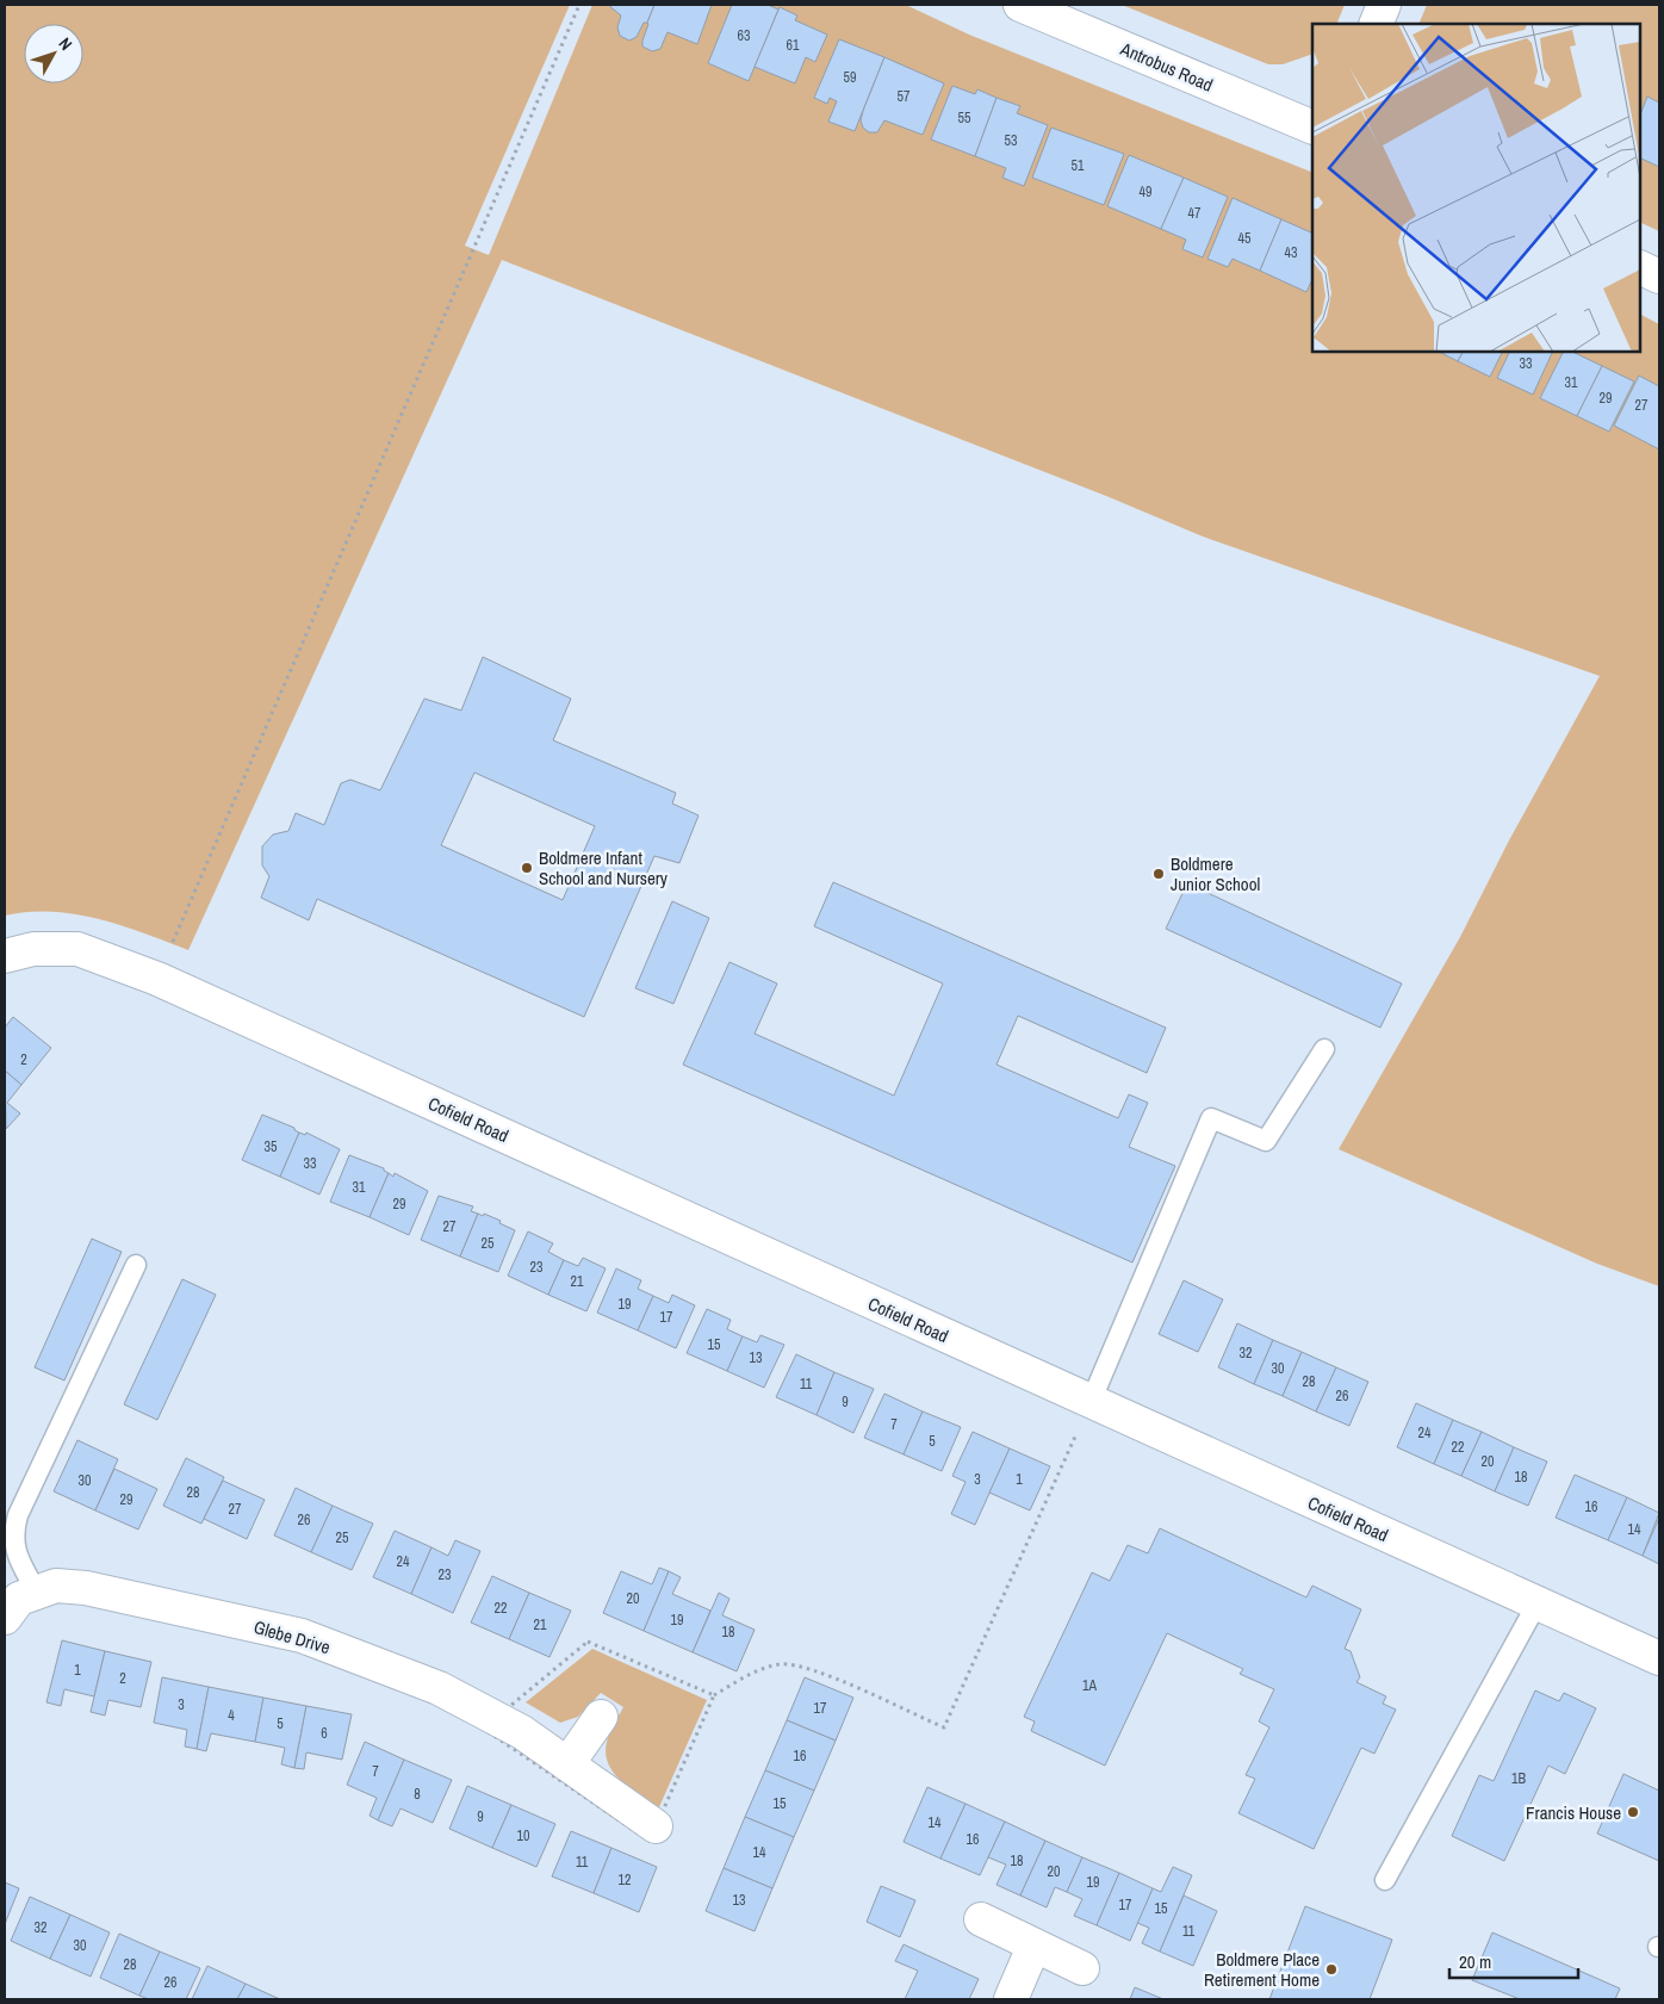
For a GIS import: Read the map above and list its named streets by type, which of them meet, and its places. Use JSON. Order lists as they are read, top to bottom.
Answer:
{
  "streets": {
    "street": ["Antrobus Road", "Cofield Road", "Glebe Drive"]
  },
  "places": [
    "Boldmere Infant School and Nursery",
    "Boldmere Junior School",
    "Francis House",
    "Boldmere Place Retirement Home"
  ],
  "house_numbers": [
    "63",
    "61",
    "59",
    "57",
    "55",
    "53",
    "51",
    "49",
    "47",
    "45",
    "43",
    "33",
    "31",
    "29",
    "27",
    "2",
    "35",
    "33",
    "31",
    "29",
    "27",
    "25",
    "23",
    "21",
    "19",
    "17",
    "15",
    "32",
    "13",
    "30",
    "28",
    "11",
    "26",
    "9",
    "7",
    "24",
    "5",
    "22",
    "20",
    "18",
    "3",
    "1",
    "30",
    "28",
    "29",
    "16",
    "27",
    "26",
    "14",
    "25",
    "24",
    "23",
    "20",
    "22",
    "19",
    "21",
    "18",
    "1",
    "2",
    "1A",
    "3",
    "17",
    "4",
    "5",
    "6",
    "16",
    "7",
    "1B",
    "8",
    "15",
    "9",
    "14",
    "10",
    "16",
    "14",
    "18",
    "11",
    "20",
    "12",
    "19",
    "13",
    "17",
    "15",
    "32",
    "11",
    "30",
    "28",
    "26"
  ],
  "scale_bar": "20 m",
  "north": "top right"
}
